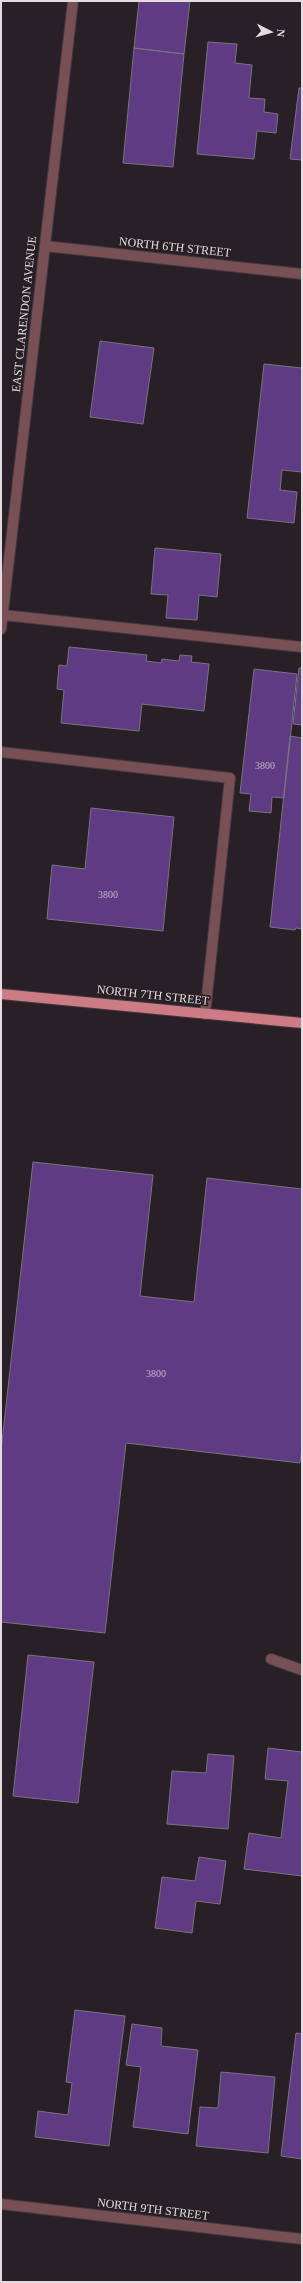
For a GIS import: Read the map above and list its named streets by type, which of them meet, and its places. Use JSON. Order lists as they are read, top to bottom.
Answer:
{
  "streets": {
    "main road": ["NORTH 7TH STREET"],
    "street": ["NORTH 6TH STREET", "EAST CLARENDON AVENUE", "NORTH 9TH STREET"]
  },
  "crossings": [
    ["NORTH 6TH STREET", "EAST CLARENDON AVENUE"]
  ],
  "house_numbers": ["3800", "3800", "3800"],
  "north": "right"
}
